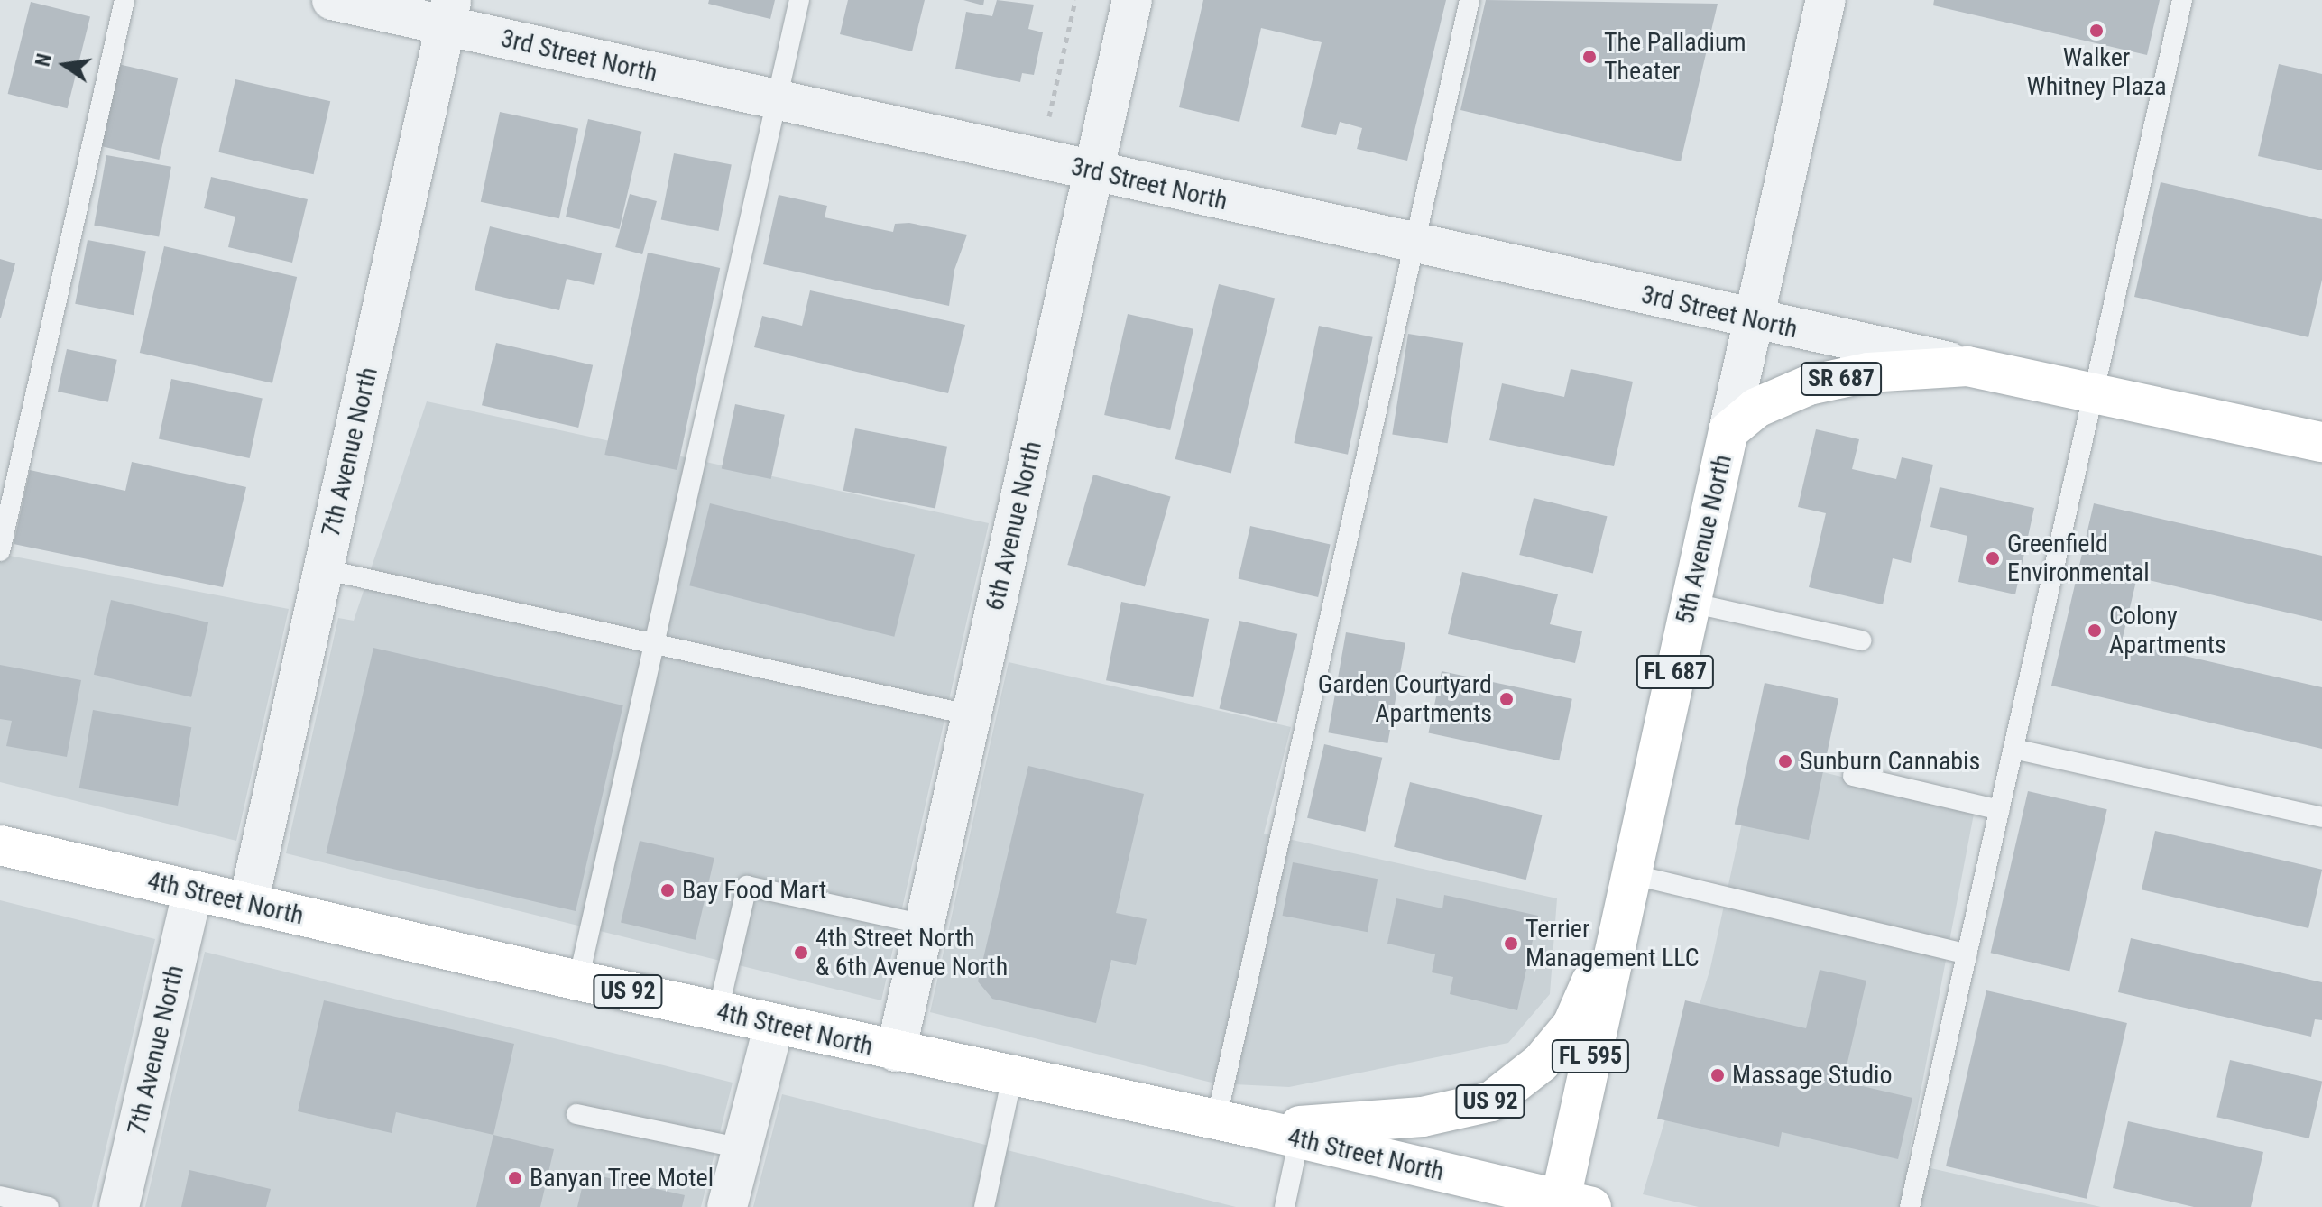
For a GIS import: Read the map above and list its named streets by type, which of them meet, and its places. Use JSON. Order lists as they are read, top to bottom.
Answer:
{
  "streets": {
    "main road": [
      "3rd Street North",
      "SR 687",
      "5th Avenue North",
      "FL 687",
      "4th Street North",
      "US 92",
      "FL 595"
    ],
    "street": ["7th Avenue North", "6th Avenue North"]
  },
  "crossings": [
    ["3rd Street North", "7th Avenue North"],
    ["3rd Street North", "6th Avenue North"],
    ["3rd Street North", "5th Avenue North"],
    ["7th Avenue North", "4th Street North"],
    ["6th Avenue North", "4th Street North"],
    ["5th Avenue North", "4th Street North"],
    ["5th Avenue North", "US 92"],
    ["4th Street North", "US 92"]
  ],
  "places": [
    "Walker Whitney Plaza",
    "The Palladium Theater",
    "Greenfield Environmental",
    "Colony Apartments",
    "Garden Courtyard Apartments",
    "Sunburn Cannabis",
    "Bay Food Mart",
    "Terrier Management LLC",
    "4th Street North & 6th Avenue North",
    "Massage Studio",
    "Banyan Tree Motel"
  ],
  "north": "left"
}
